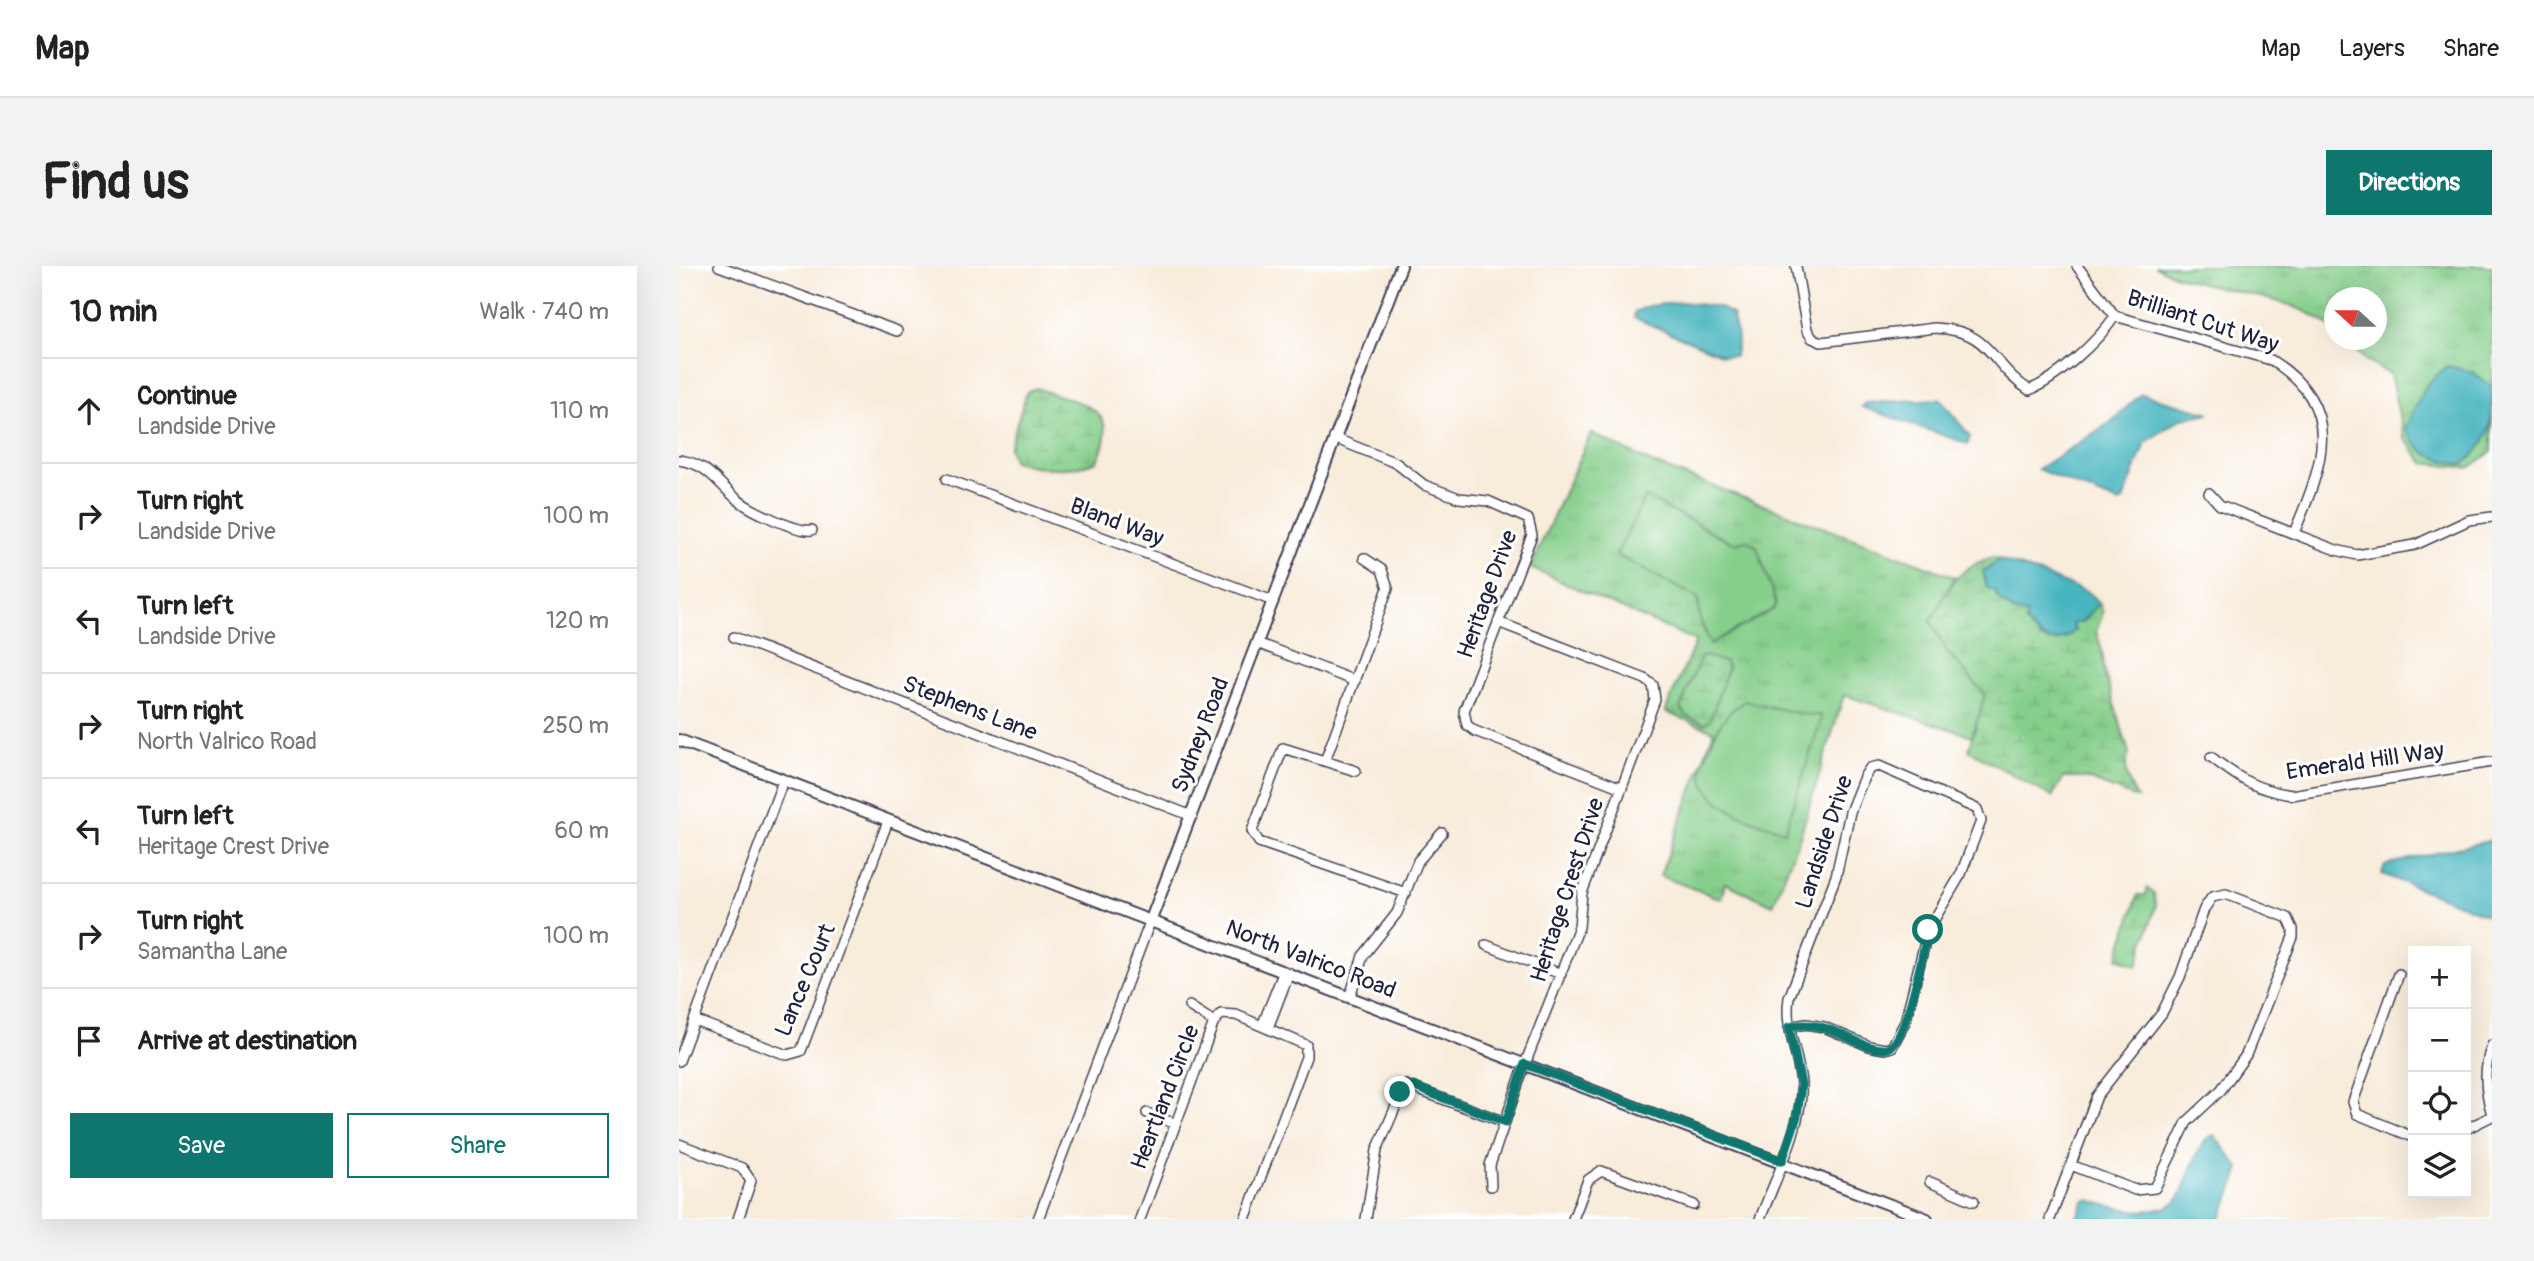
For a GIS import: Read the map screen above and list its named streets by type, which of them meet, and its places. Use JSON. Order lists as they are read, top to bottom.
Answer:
{
  "streets": {
    "street": [
      "Brilliant Cut Way",
      "Bland Way",
      "Heritage Drive",
      "Stephens Lane",
      "Sydney Road",
      "Emerald Hill Way",
      "Landside Drive",
      "Heritage Crest Drive",
      "North Valrico Road",
      "Lance Court",
      "Heartland Circle"
    ]
  },
  "crossings": [
    ["Bland Way", "Sydney Road"],
    ["Heritage Drive", "Sydney Road"],
    ["Heritage Drive", "Heritage Crest Drive"],
    ["Stephens Lane", "Sydney Road"],
    ["Sydney Road", "North Valrico Road"],
    ["Landside Drive", "North Valrico Road"],
    ["Heritage Crest Drive", "North Valrico Road"],
    ["North Valrico Road", "Lance Court"]
  ],
  "north": "left",
  "page": {
    "header": "Map",
    "nav": ["Map", "Layers", "Share"],
    "buttons": [
      "Directions",
      ["Save", "Share"]
    ],
    "title": "Find us",
    "heading": ["10 min", "Walk · 740 m"],
    "list": [
      ["Continue", "Landside Drive", "110 m"],
      ["Turn right", "Landside Drive", "100 m"],
      ["Turn left", "Landside Drive", "120 m"],
      ["Turn right", "North Valrico Road", "250 m"],
      ["Turn left", "Heritage Crest Drive", "60 m"],
      ["Turn right", "Samantha Lane", "100 m"],
      "Arrive at destination"
    ],
    "map_buttons": ["+", "−"]
  }
}
